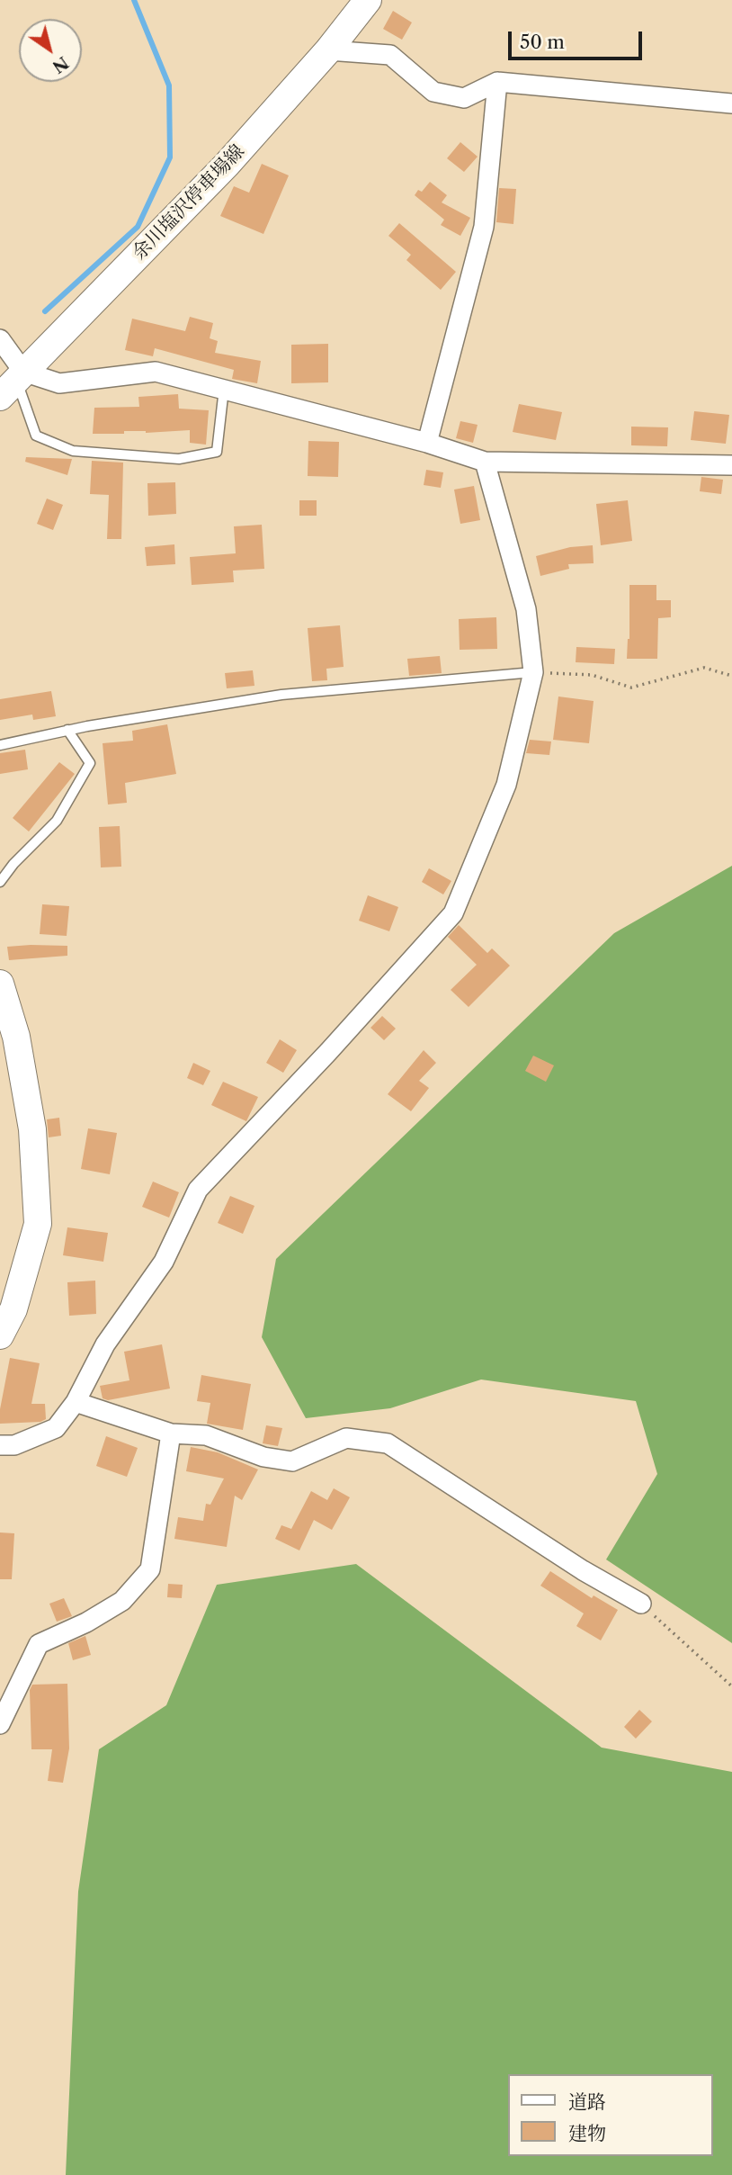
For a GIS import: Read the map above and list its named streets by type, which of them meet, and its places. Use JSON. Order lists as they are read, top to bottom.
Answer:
{
  "streets": {
    "main road": ["余川塩沢停車場線"]
  },
  "legend": ["道路", "建物"],
  "scale_bar": "50 m",
  "north": "bottom right"
}
